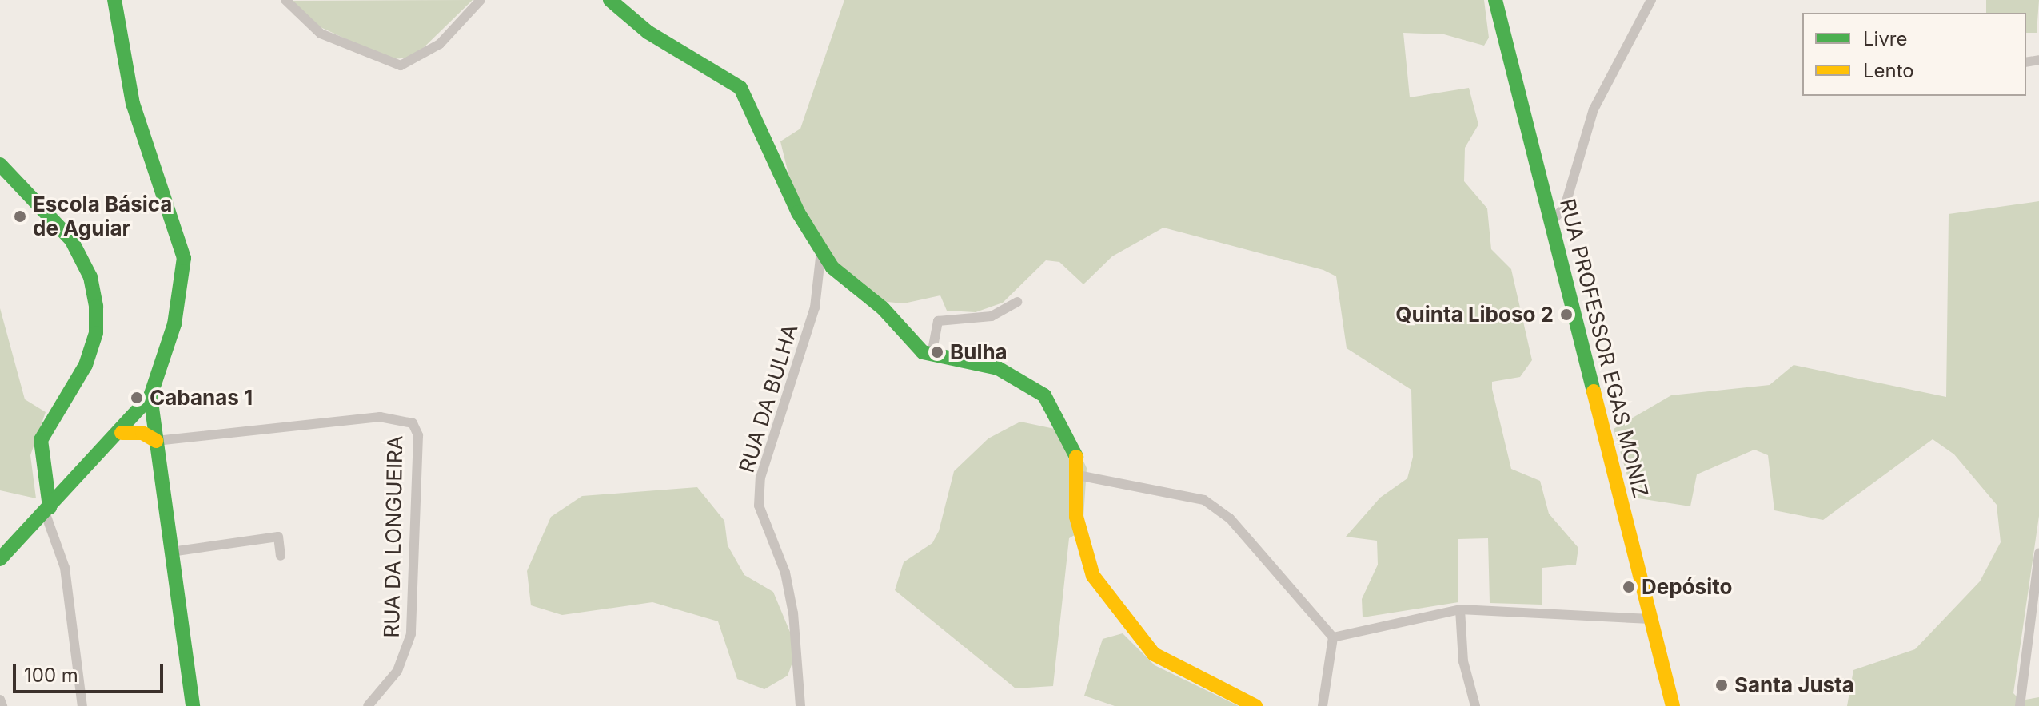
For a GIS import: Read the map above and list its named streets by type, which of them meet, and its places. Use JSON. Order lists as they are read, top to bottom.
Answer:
{
  "streets": {
    "street": ["RUA PROFESSOR EGAS MONIZ", "RUA DA BULHA", "RUA DA LONGUEIRA"]
  },
  "places": [
    "Escola Básica de Aguiar",
    "Quinta Liboso 2",
    "Bulha",
    "Cabanas 1",
    "Depósito",
    "Santa Justa"
  ],
  "legend": ["Livre", "Lento"],
  "scale_bar": "100 m"
}
